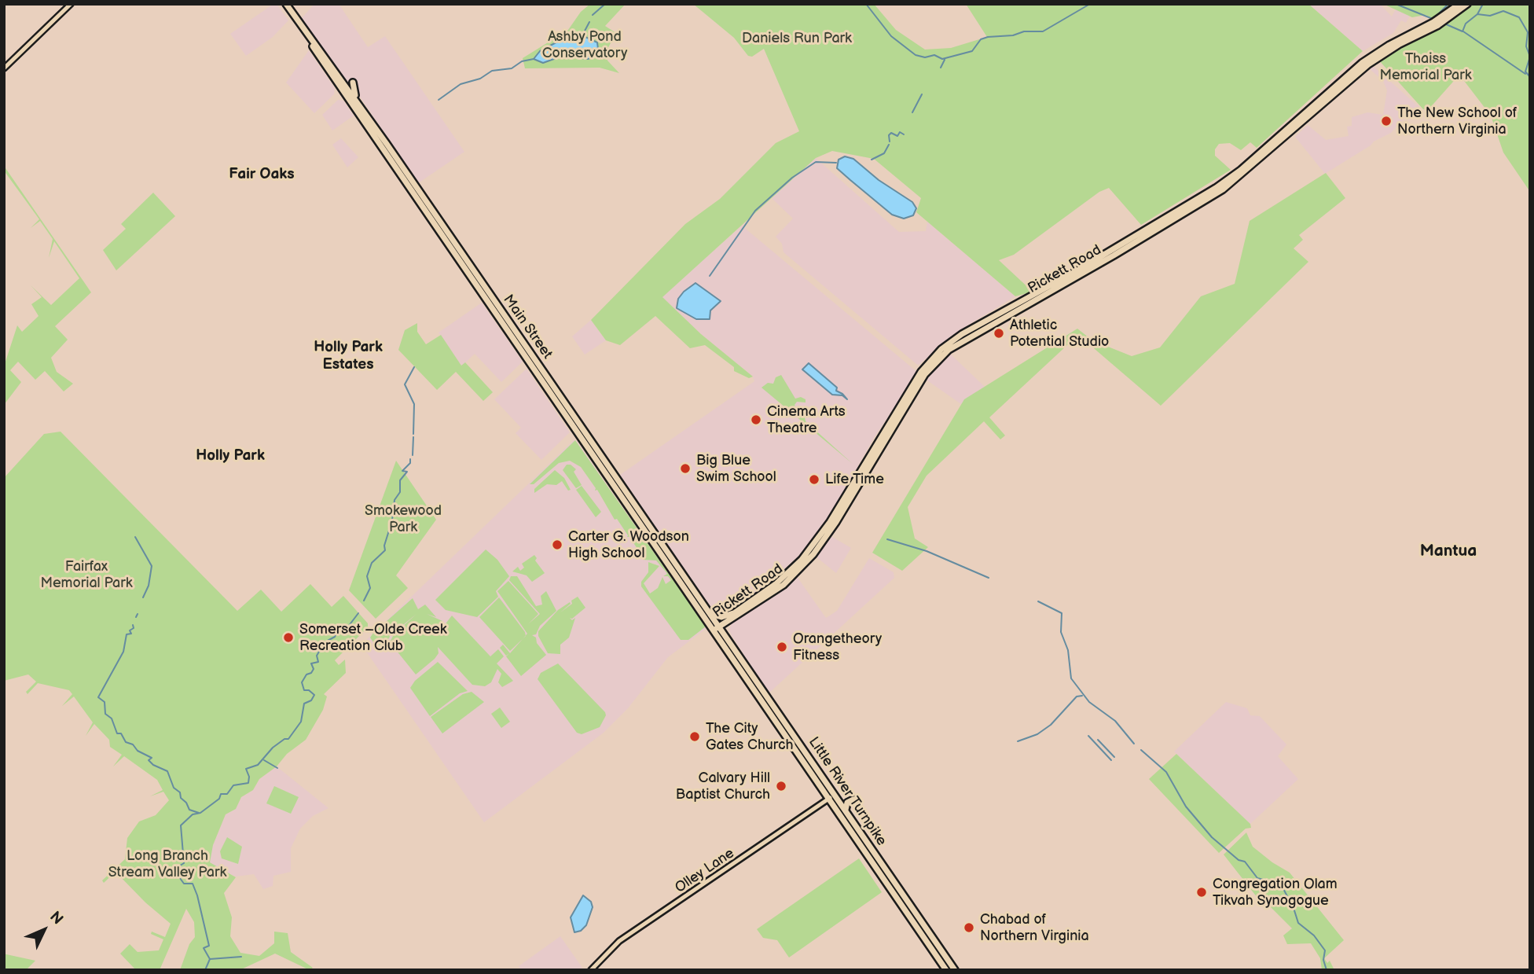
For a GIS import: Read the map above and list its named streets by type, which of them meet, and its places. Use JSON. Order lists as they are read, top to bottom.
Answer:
{
  "streets": {
    "main road": [
      "Pickett Road",
      "Main Street",
      "Little River Turnpike",
      "Olley Lane"
    ]
  },
  "crossings": [
    ["Pickett Road", "Main Street"],
    ["Pickett Road", "Little River Turnpike"],
    ["Main Street", "Little River Turnpike"],
    ["Little River Turnpike", "Olley Lane"]
  ],
  "districts": [
    "Fair Oaks",
    "Holly Park Estates",
    "Holly Park",
    "Mantua"
  ],
  "parks": [
    "Ashby Pond Conservatory",
    "Daniels Run Park",
    "Thaiss Memorial Park",
    "Smokewood Park",
    "Fairfax Memorial Park",
    "Long Branch Stream Valley Park"
  ],
  "places": [
    "The New School of Northern Virginia",
    "Athletic Potential Studio",
    "Cinema Arts Theatre",
    "Big Blue Swim School",
    "Life Time",
    "Carter G. Woodson High School",
    "Somerset –Olde Creek Recreation Club",
    "Orangetheory Fitness",
    "The City Gates Church",
    "Calvary Hill Baptist Church",
    "Congregation Olam Tikvah Synogogue",
    "Chabad of Northern Virginia"
  ],
  "north": "top right"
}
